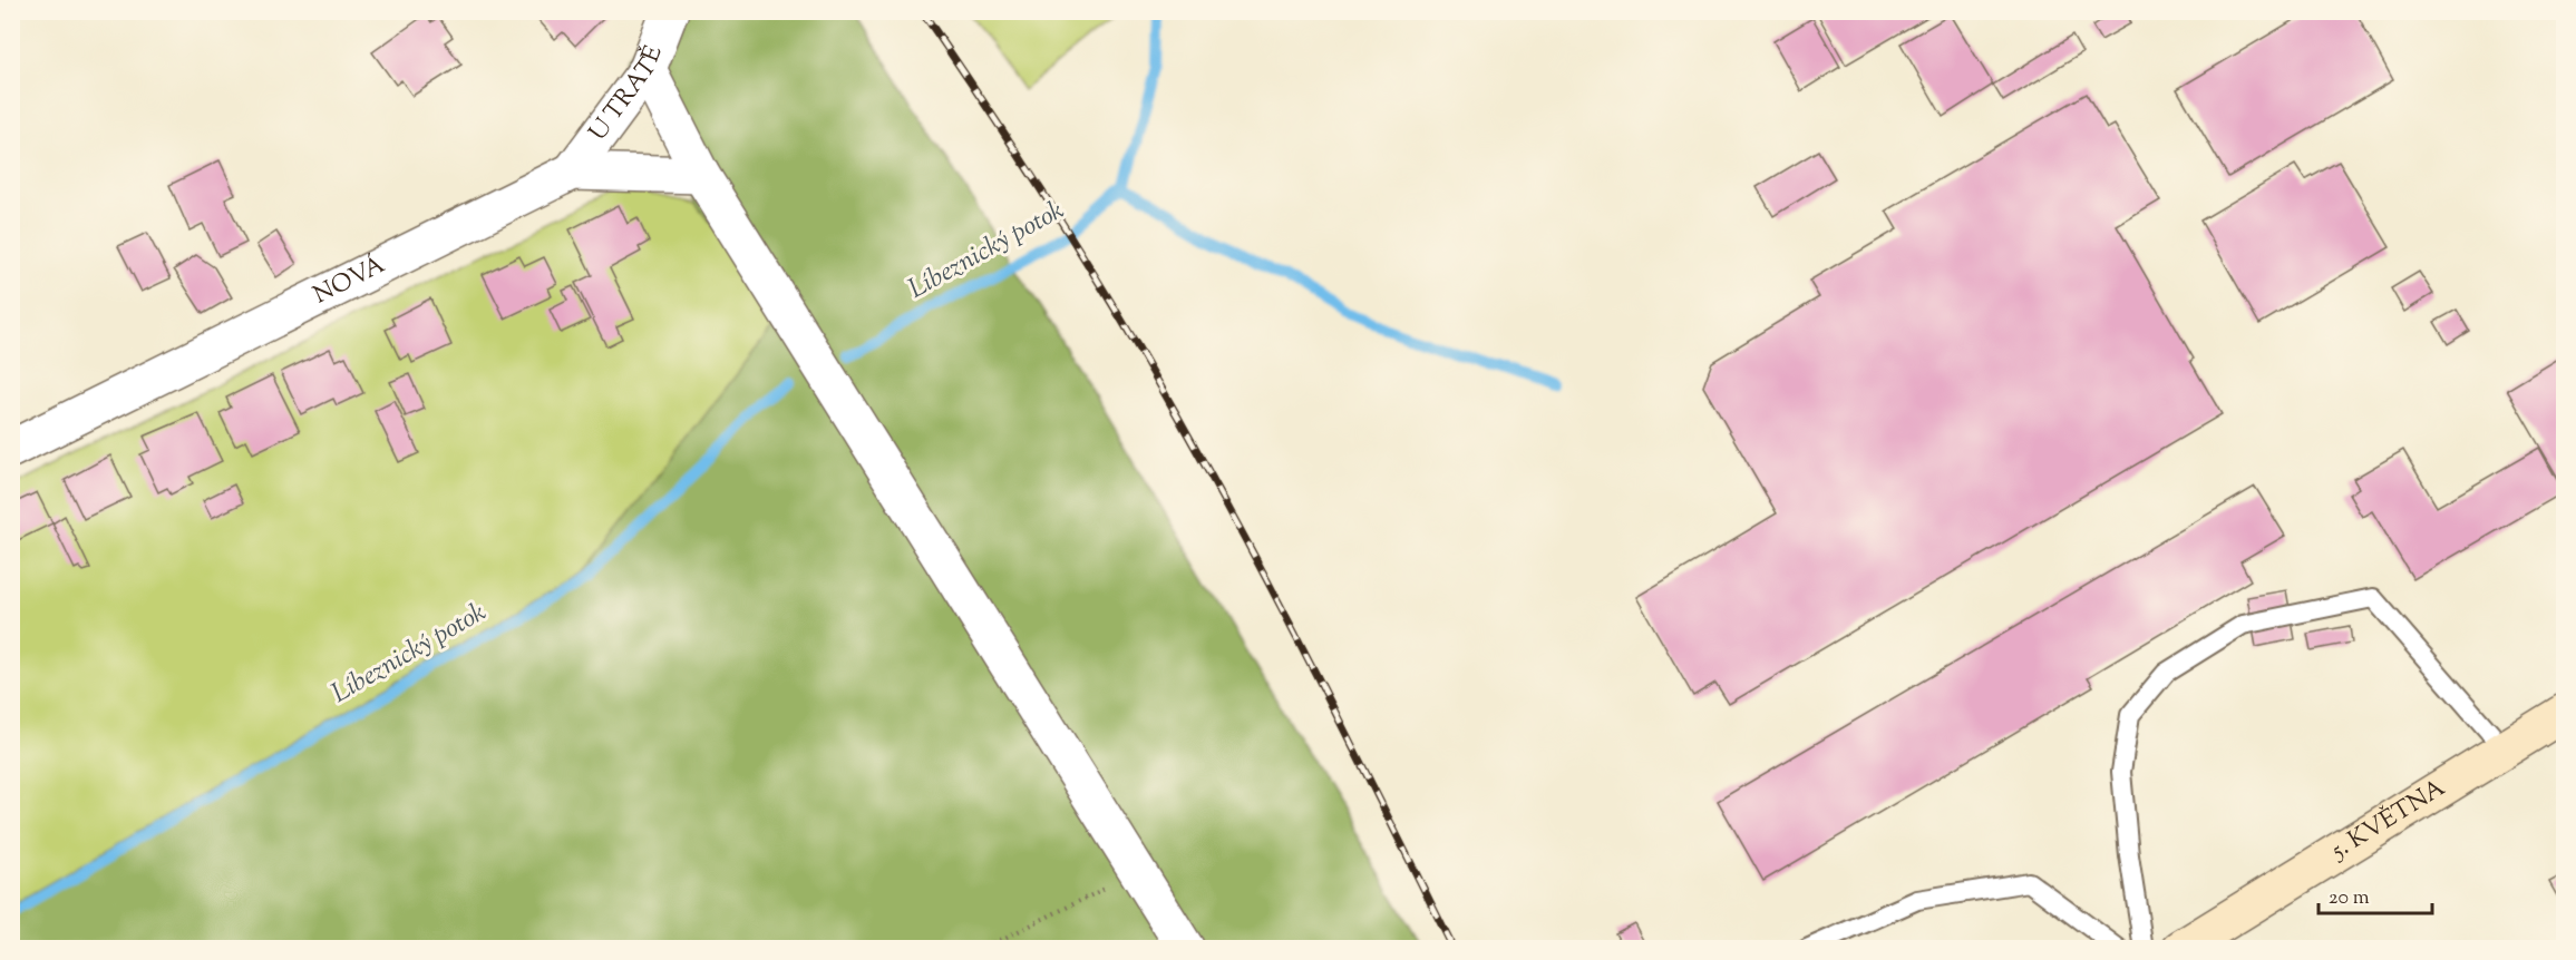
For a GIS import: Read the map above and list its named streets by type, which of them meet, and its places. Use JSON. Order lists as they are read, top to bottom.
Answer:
{
  "streets": {
    "main road": ["5. KVĚTNA"],
    "street": ["U TRATĚ", "NOVÁ"]
  },
  "crossings": [
    ["U TRATĚ", "NOVÁ"]
  ],
  "water": ["Líbeznický potok"],
  "scale_bar": "20 m"
}
